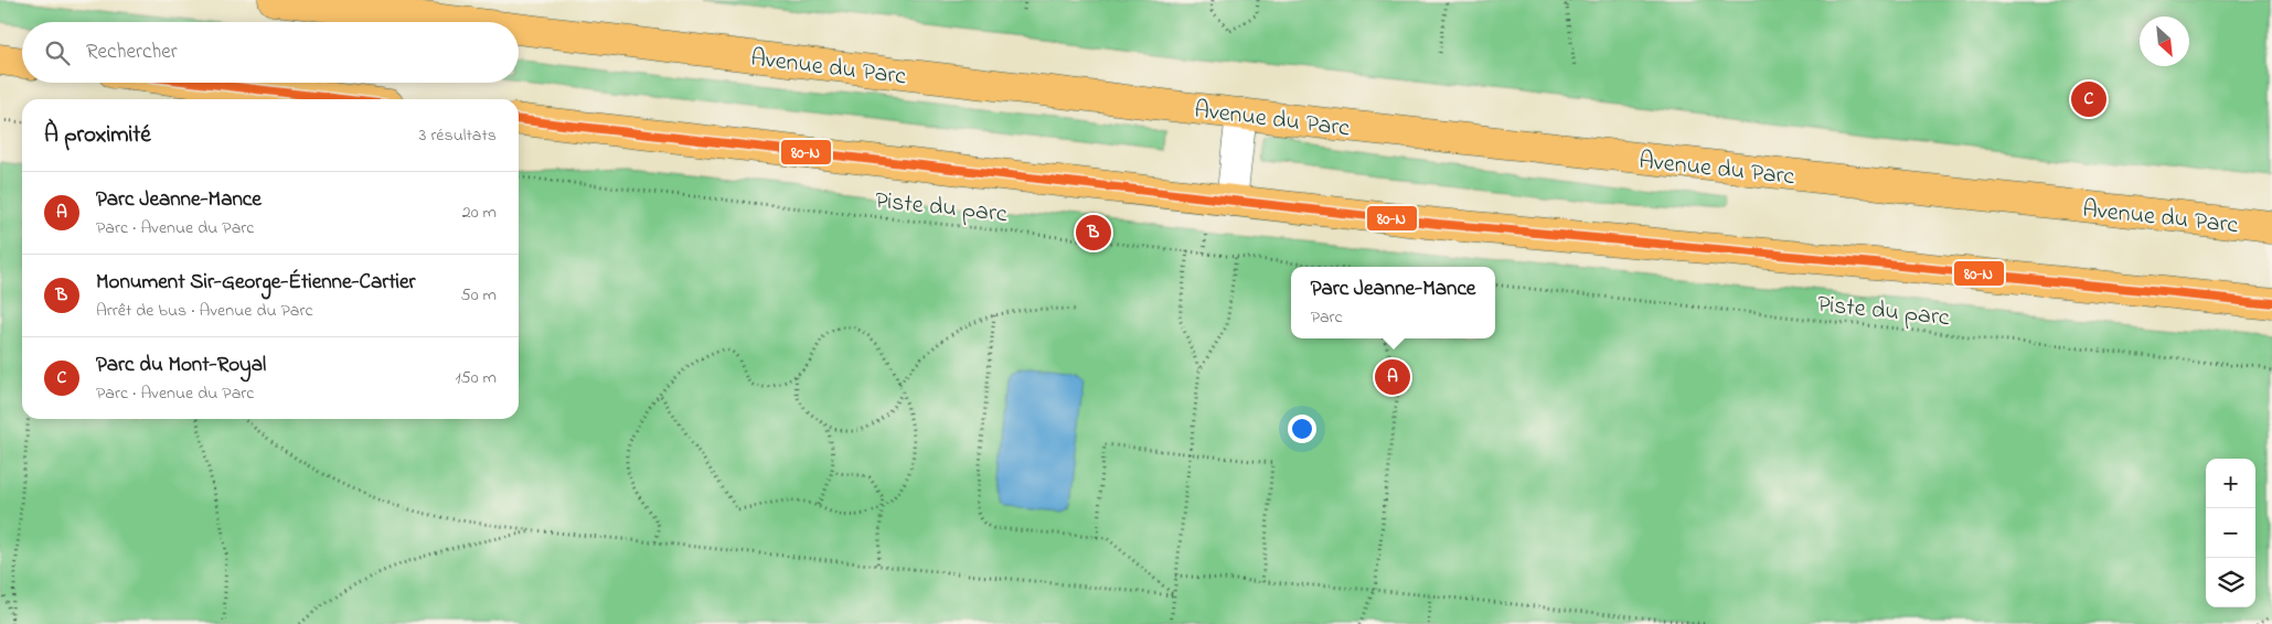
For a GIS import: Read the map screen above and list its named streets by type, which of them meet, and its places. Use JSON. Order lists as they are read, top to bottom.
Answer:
{
  "streets": {
    "main road": ["Avenue du Parc"],
    "path": ["Piste du parc"]
  },
  "lines": ["transit line 80-N"],
  "north": "bottom right",
  "page": {
    "search": "Rechercher",
    "pins": ["C", "B", "A"],
    "heading": ["À proximité", "3 résultats"],
    "list": [
      {
        "mark": "A",
        "name": "Parc Jeanne-Mance",
        "note": "Parc · Avenue du Parc",
        "value": "20 m"
      },
      {
        "mark": "B",
        "name": "Monument Sir-George-Étienne-Cartier",
        "note": "Arrêt de bus · Avenue du Parc",
        "value": "50 m"
      },
      {
        "mark": "C",
        "name": "Parc du Mont-Royal",
        "note": "Parc · Avenue du Parc",
        "value": "150 m"
      }
    ],
    "popup": ["Parc Jeanne-Mance", "Parc"],
    "map_buttons": ["+", "−"]
  }
}
